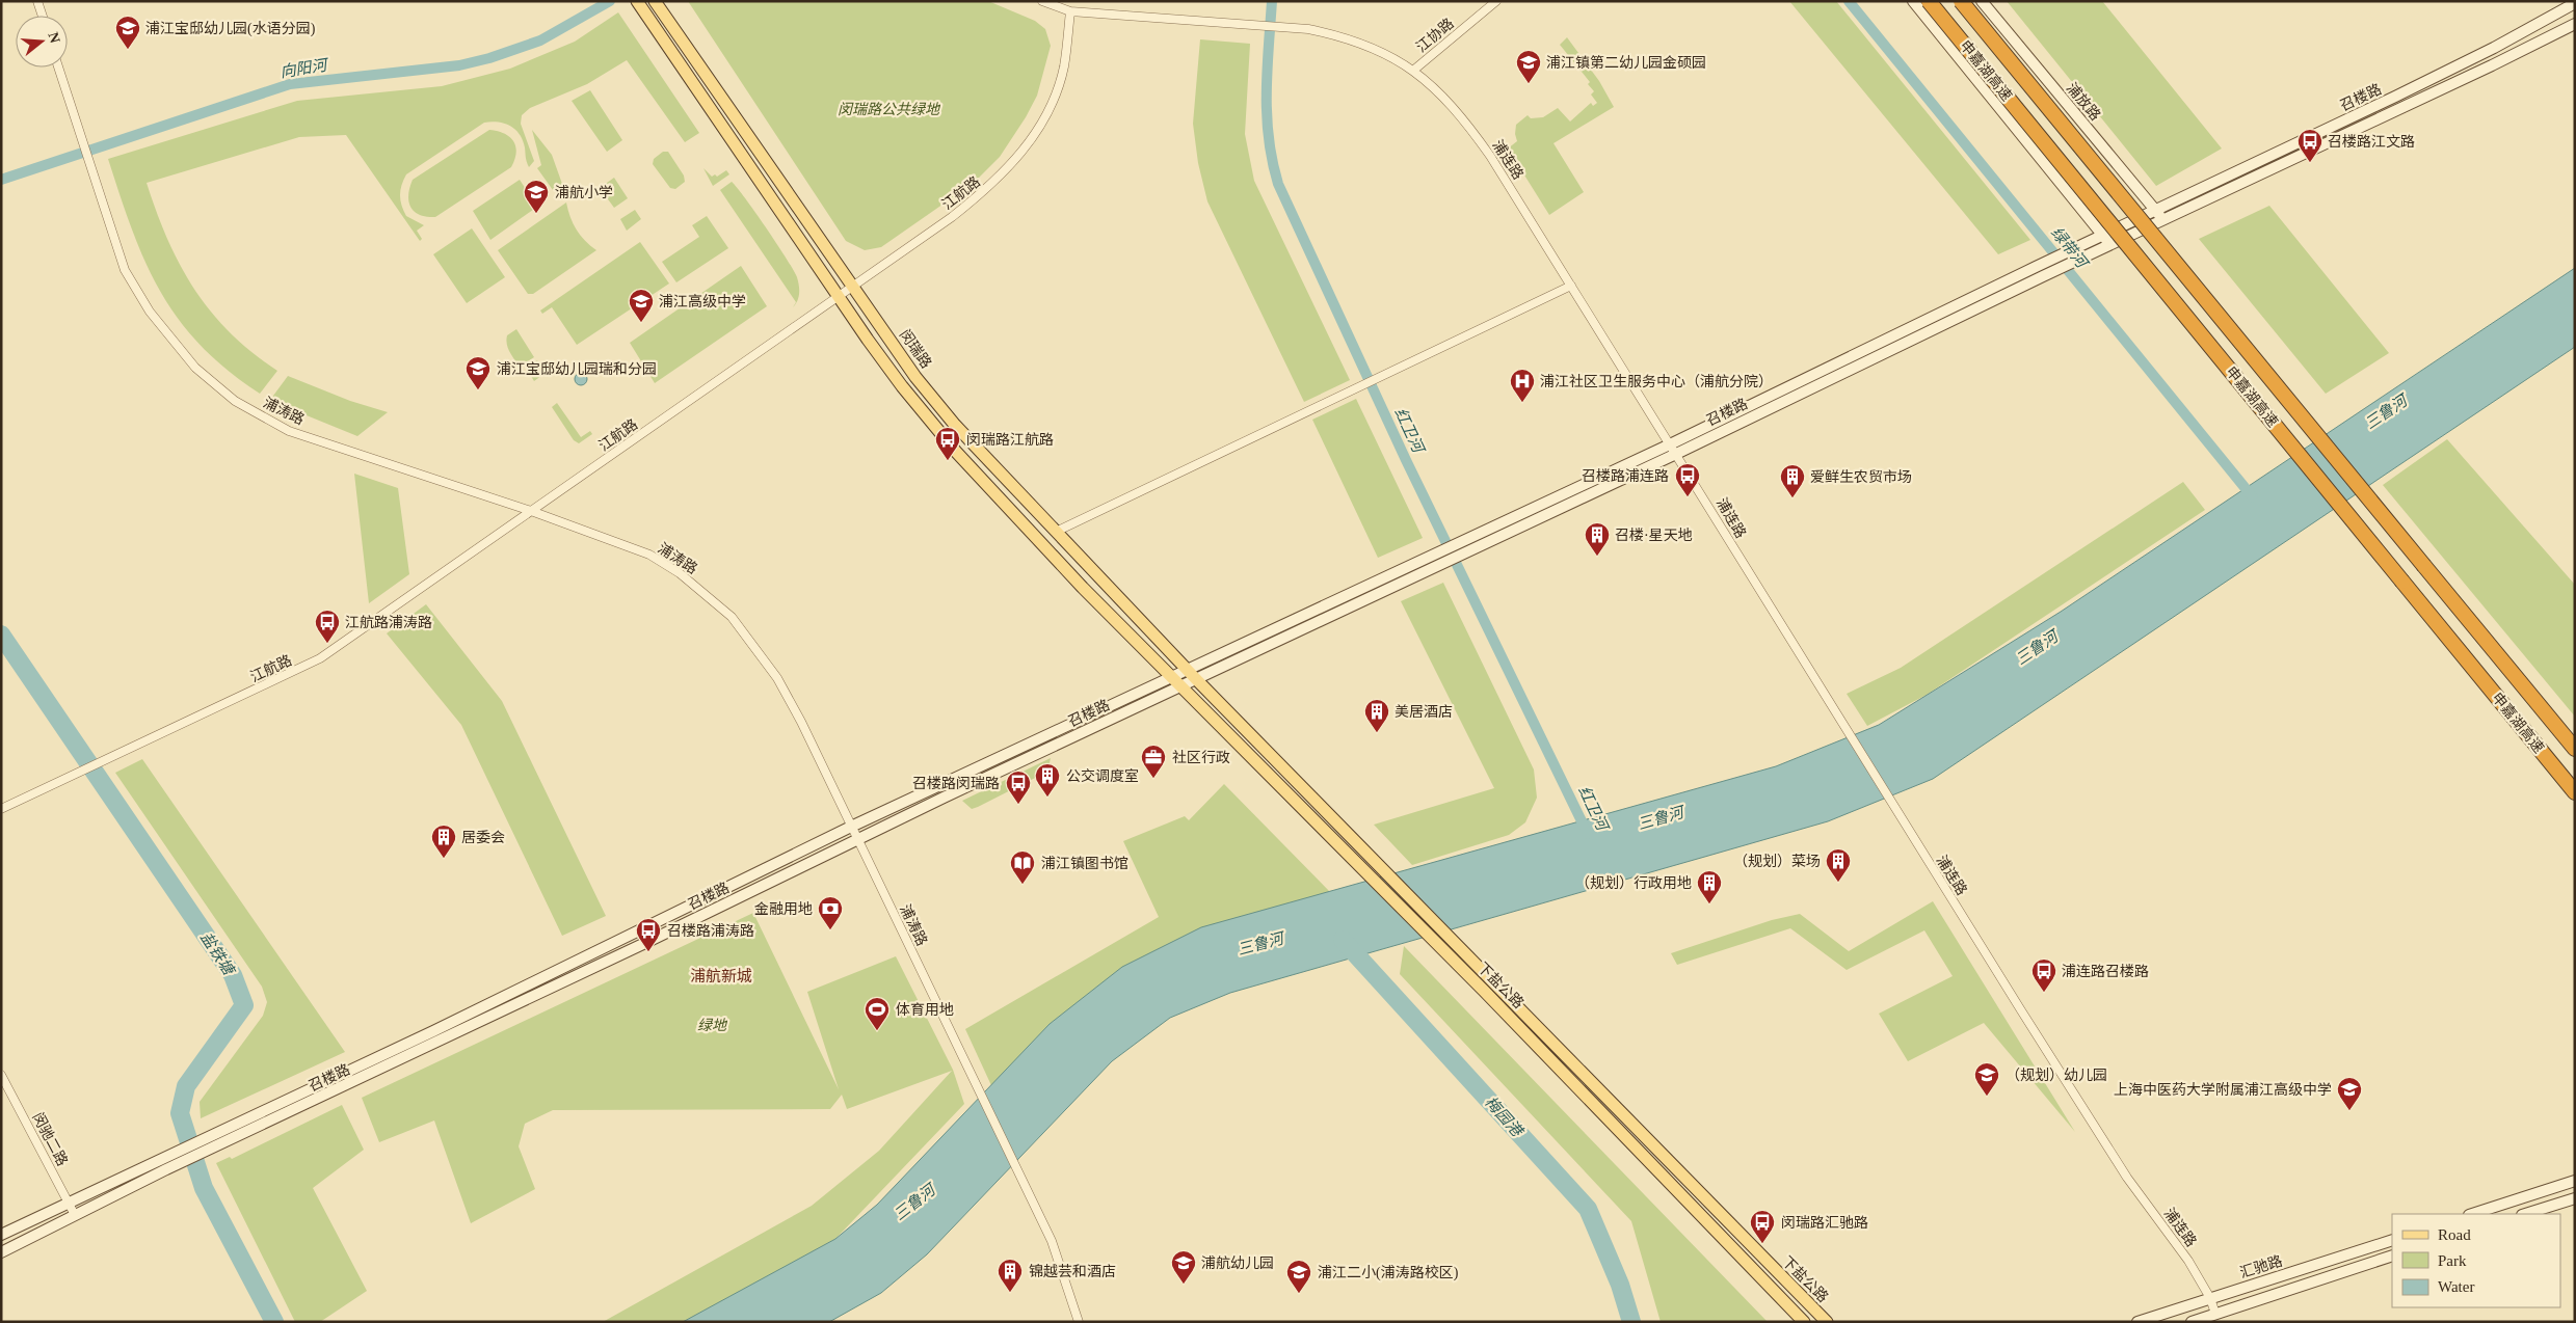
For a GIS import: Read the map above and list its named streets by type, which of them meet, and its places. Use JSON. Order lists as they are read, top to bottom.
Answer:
{
  "streets": {
    "highway": ["申嘉湖高速"],
    "main road": ["闵瑞路", "下盐公路"],
    "street": [
      "江协路",
      "召楼路",
      "浦放路",
      "浦连路",
      "江航路",
      "浦涛路",
      "闵驰二路",
      "汇驰路"
    ]
  },
  "crossings": [
    ["江协路", "浦连路"],
    ["召楼路", "浦放路"],
    ["召楼路", "浦连路"],
    ["召楼路", "闵瑞路"],
    ["召楼路", "浦涛路"],
    ["召楼路", "下盐公路"],
    ["召楼路", "闵驰二路"],
    ["浦连路", "江航路"],
    ["浦连路", "汇驰路"],
    ["江航路", "闵瑞路"],
    ["江航路", "浦涛路"],
    ["闵瑞路", "下盐公路"]
  ],
  "districts": ["浦航新城"],
  "water": [
    "向阳河",
    "绿带河",
    "三鲁河",
    "红卫河",
    "盐铁塘",
    "梅园港"
  ],
  "parks": ["闵瑞路公共绿地", "绿地"],
  "places": {
    "school or university": [
      "浦江宝邸幼儿园(水语分园)",
      "浦江镇第二幼儿园金硕园",
      "浦航小学",
      "浦江高级中学",
      "浦江宝邸幼儿园瑞和分园",
      "（规划）幼儿园",
      "上海中医药大学附属浦江高级中学",
      "浦航幼儿园",
      "浦江二小(浦涛路校区)"
    ],
    "bus stop": [
      "召楼路江文路",
      "闵瑞路江航路",
      "召楼路浦连路",
      "江航路浦涛路",
      "召楼路闵瑞路",
      "召楼路浦涛路",
      "浦连路召楼路",
      "闵瑞路汇驰路"
    ],
    "hospital": ["浦江社区卫生服务中心（浦航分院）"],
    "building": [
      "爱鲜生农贸市场",
      "召楼·星天地",
      "美居酒店",
      "公交调度室",
      "居委会",
      "（规划）菜场",
      "（规划）行政用地",
      "锦越芸和酒店"
    ],
    "office": ["社区行政"],
    "library": ["浦江镇图书馆"],
    "bank": ["金融用地"],
    "sports": ["体育用地"]
  },
  "legend": ["Road", "Park", "Water"],
  "north": "right"
}
